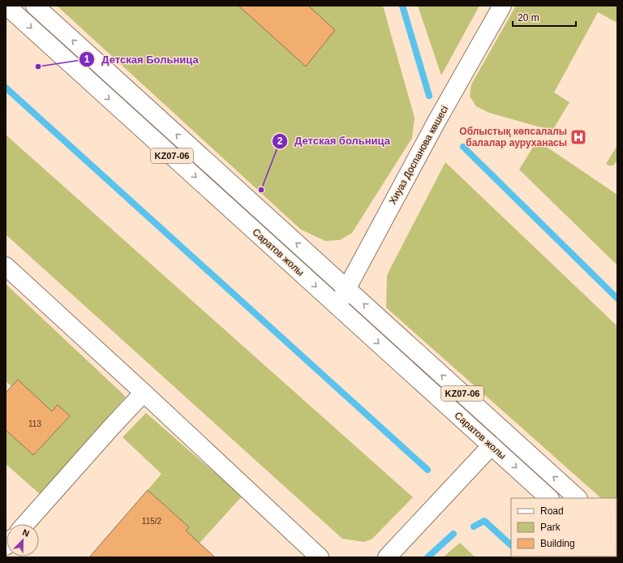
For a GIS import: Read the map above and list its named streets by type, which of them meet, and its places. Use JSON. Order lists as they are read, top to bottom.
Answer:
{
  "streets": {
    "main road": ["Хиуаз Доспанова көшесі", "KZ07-06", "Саратов жолы"]
  },
  "crossings": [
    ["Хиуаз Доспанова көшесі", "Саратов жолы"]
  ],
  "places": {
    "other": ["Детская Больница", "Детская больница"],
    "hospital": ["Облыстық көпсалалы балалар ауруханасы"]
  },
  "house_numbers": ["113", "115/2"],
  "legend": ["Road", "Park", "Building"],
  "scale_bar": "20 m",
  "north": "top right"
}
